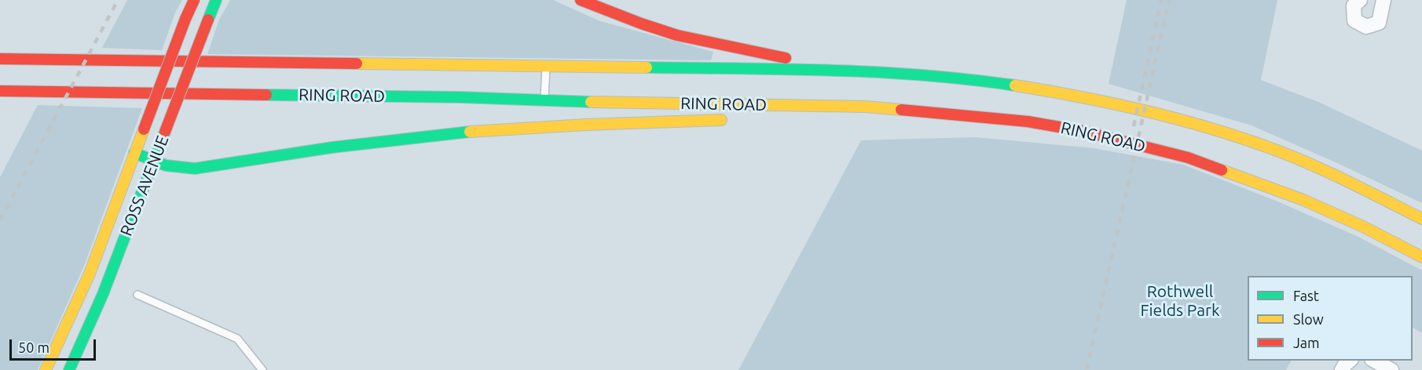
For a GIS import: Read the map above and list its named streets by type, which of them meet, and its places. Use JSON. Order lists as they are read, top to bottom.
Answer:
{
  "streets": {
    "main road": ["RING ROAD", "ROSS AVENUE"]
  },
  "parks": ["Rothwell Fields Park"],
  "legend": ["Fast", "Slow", "Jam"],
  "scale_bar": "50 m"
}
